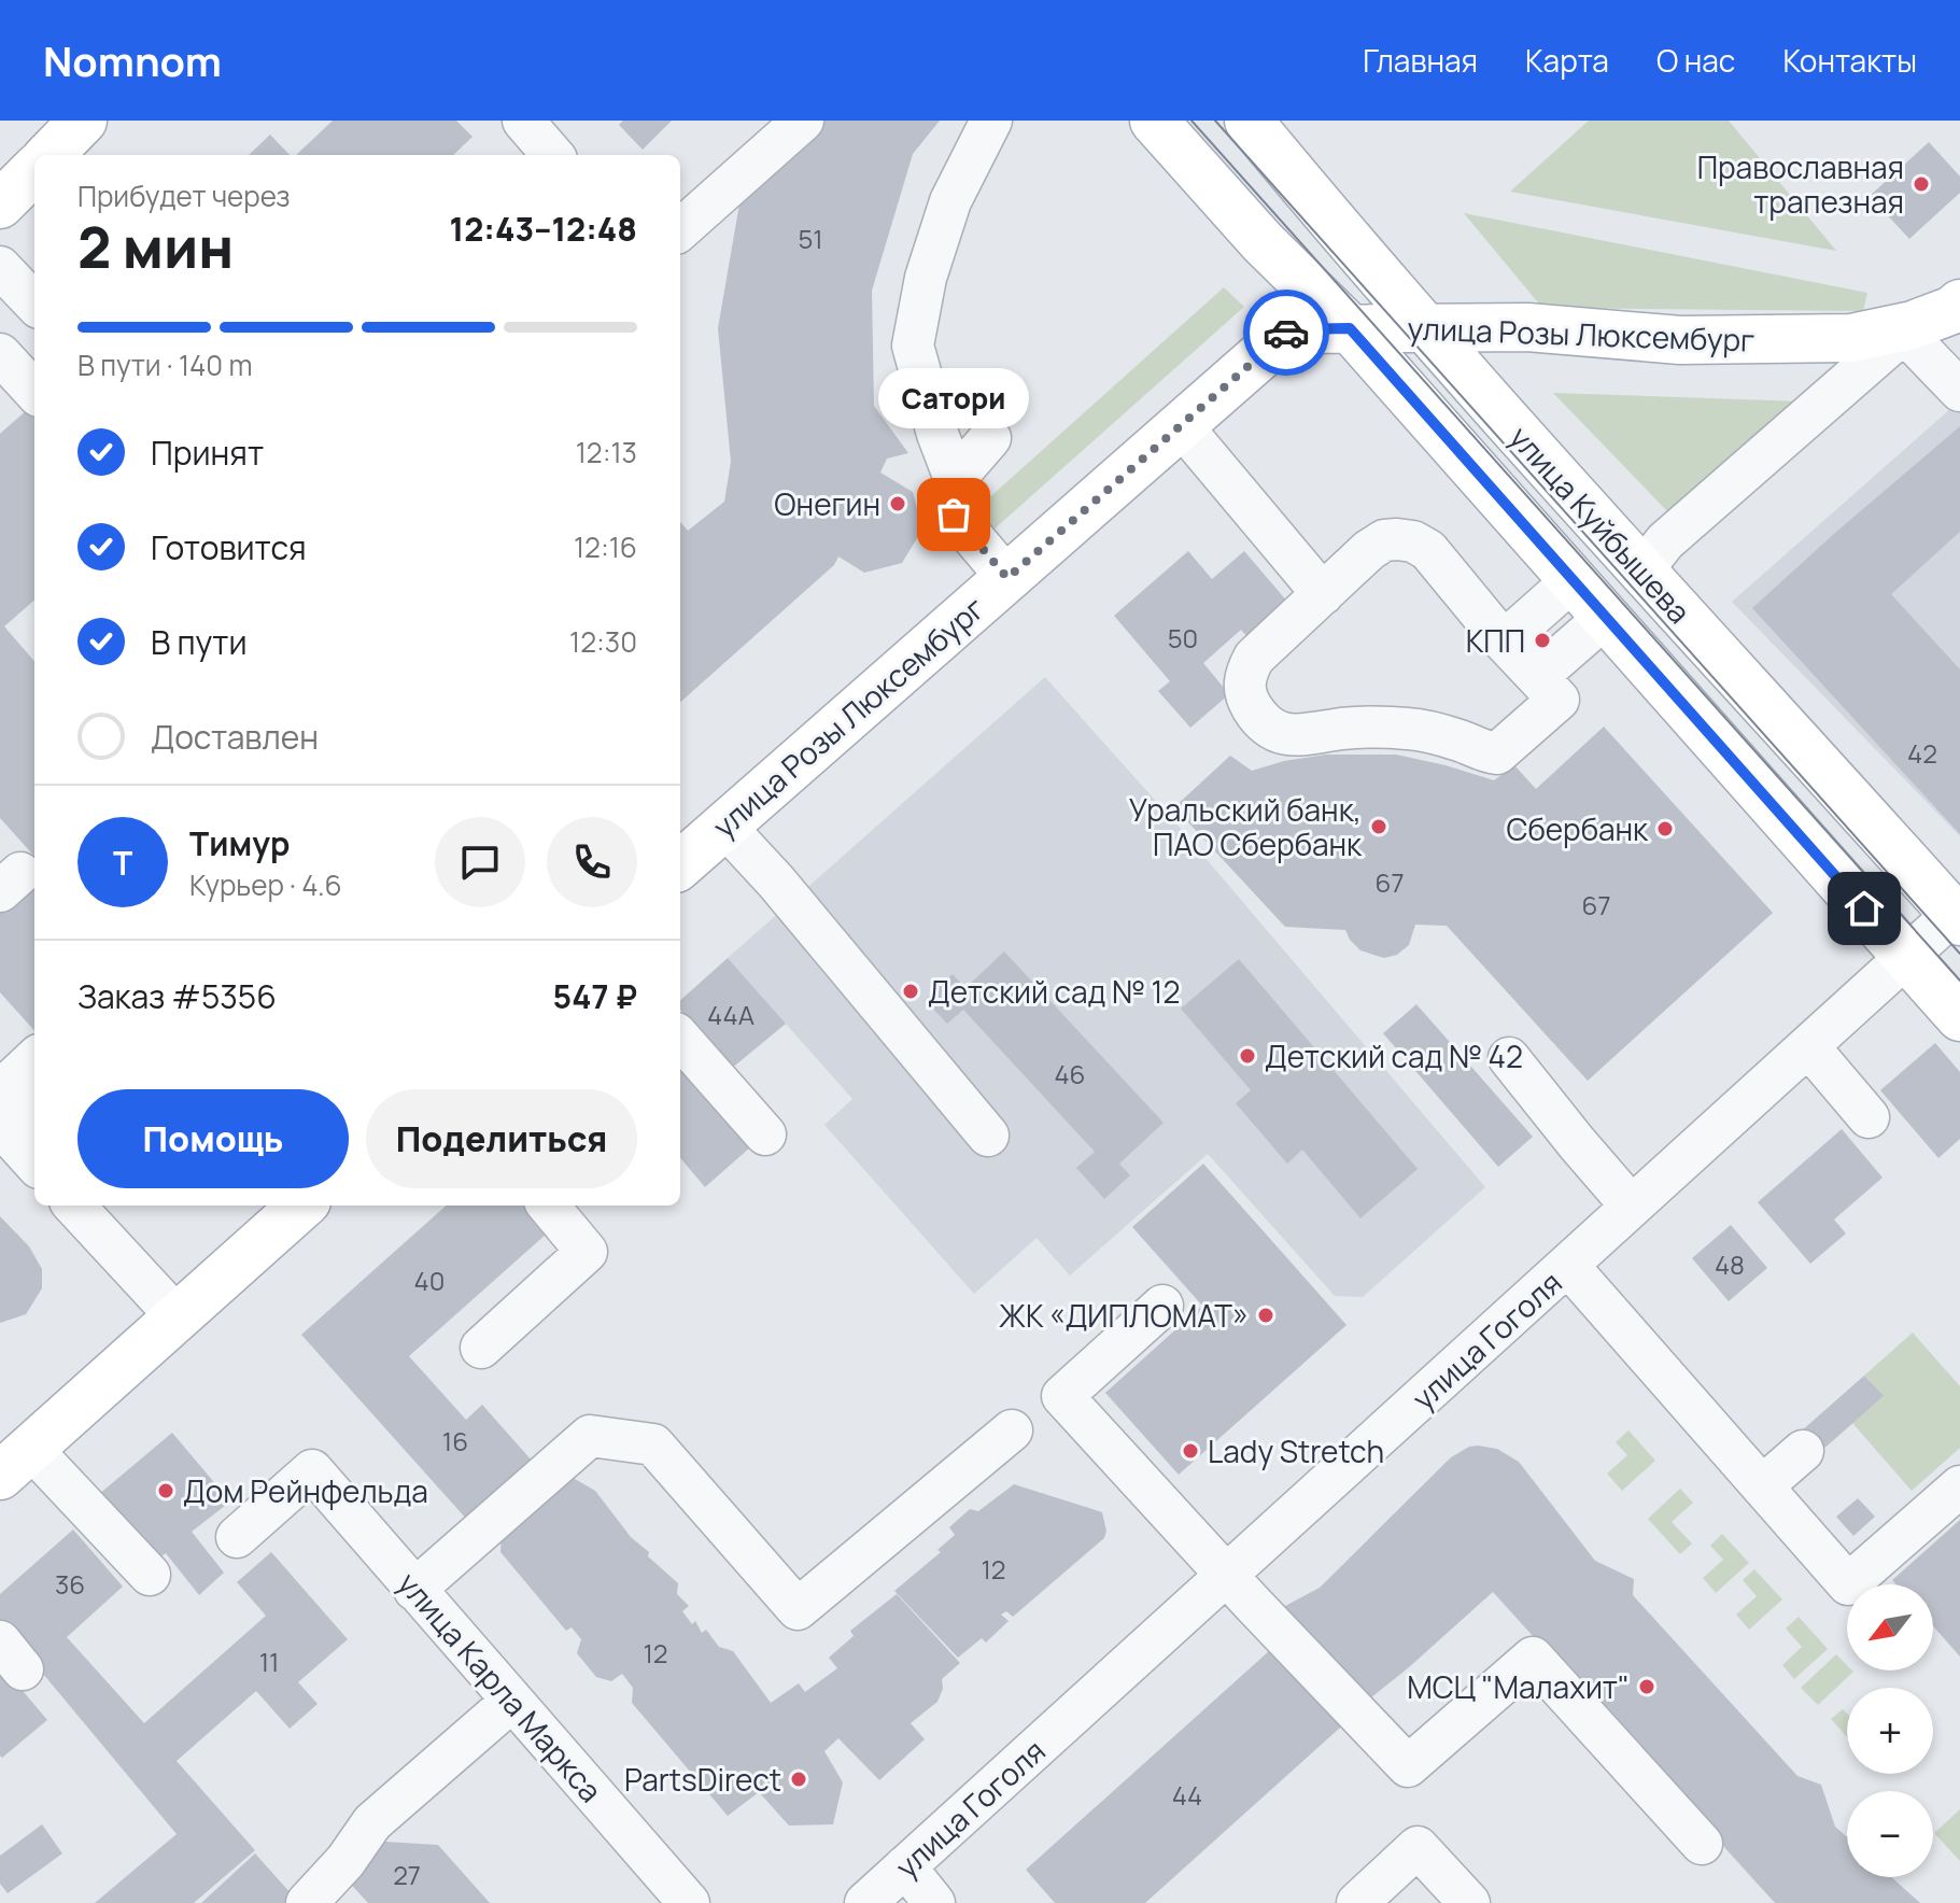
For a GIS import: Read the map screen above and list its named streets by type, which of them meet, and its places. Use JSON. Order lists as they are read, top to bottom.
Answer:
{
  "streets": {
    "main road": ["улица Розы Люксембург", "улица Куйбышева"],
    "street": ["улица Гоголя", "улица Карла Маркса"]
  },
  "crossings": [
    ["улица Розы Люксембург", "улица Куйбышева"],
    ["улица Куйбышева", "улица Гоголя"]
  ],
  "places": [
    "Православная трапезная",
    "Онегин",
    "Сатори",
    "КПП",
    "Уральский банк, ПАО Сбербанк",
    "Сбербанк",
    "Детский сад № 12",
    "Детский сад № 42",
    "ЖК «ДИПЛОМАТ»",
    "Lady Stretch",
    "Дом Рейнфельда",
    "МСЦ \"Малахит\"",
    "PartsDirect"
  ],
  "house_numbers": [
    "51",
    "50",
    "42",
    "67",
    "67",
    "44А",
    "46",
    "48",
    "40",
    "16",
    "12",
    "36",
    "12",
    "11",
    "44",
    "27"
  ],
  "north": "bottom left",
  "page": {
    "header": "Nomnom",
    "nav": [
      "Главная",
      "Карта",
      "О нас",
      "Контакты"
    ],
    "heading": ["2 мин", "Прибудет через", "12:43–12:48"],
    "panel": [
      "Тимур",
      "Курьер · 4.6",
      "Заказ #5356",
      "547 ₽"
    ],
    "bar": "В пути · 140 m",
    "bubble": "Сатори",
    "list": [
      ["Принят", "12:13"],
      ["Готовится", "12:16"],
      ["В пути", "12:30"],
      "Доставлен"
    ],
    "round": "Т",
    "buttons": ["Помощь", "Поделиться"],
    "map_buttons": ["+", "−"]
  }
}
